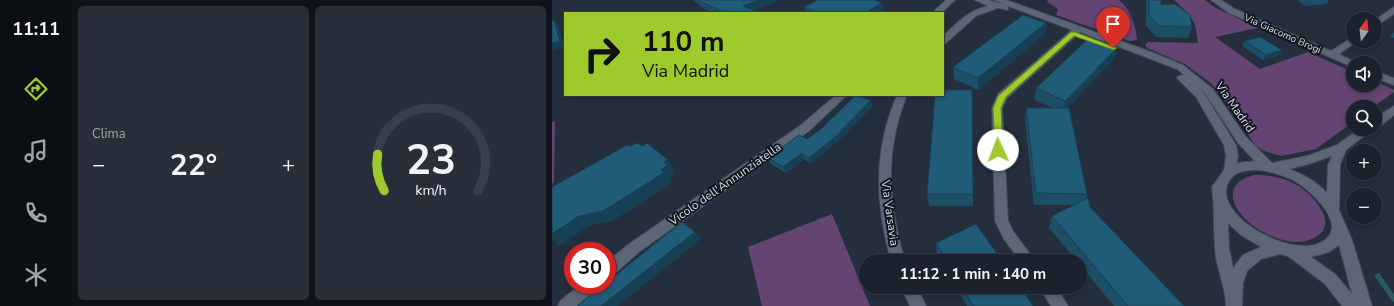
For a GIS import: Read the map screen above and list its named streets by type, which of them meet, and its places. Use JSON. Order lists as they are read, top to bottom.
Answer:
{
  "streets": {
    "street": [
      "Via Giacomo Brogi",
      "Via Madrid",
      "Vicolo dell'Annunziatella",
      "Via Varsavia"
    ]
  },
  "north": "top",
  "page": {
    "tabs": "11:11",
    "tile": "Clima",
    "map_buttons": ["+", "−"],
    "turn": ["110 m", "Via Madrid"],
    "heat": ["−", "22°", "+"],
    "limit": "30",
    "trip": "11:12 · 1 min · 140 m",
    "gauge": ["23", "km/h"]
  }
}
